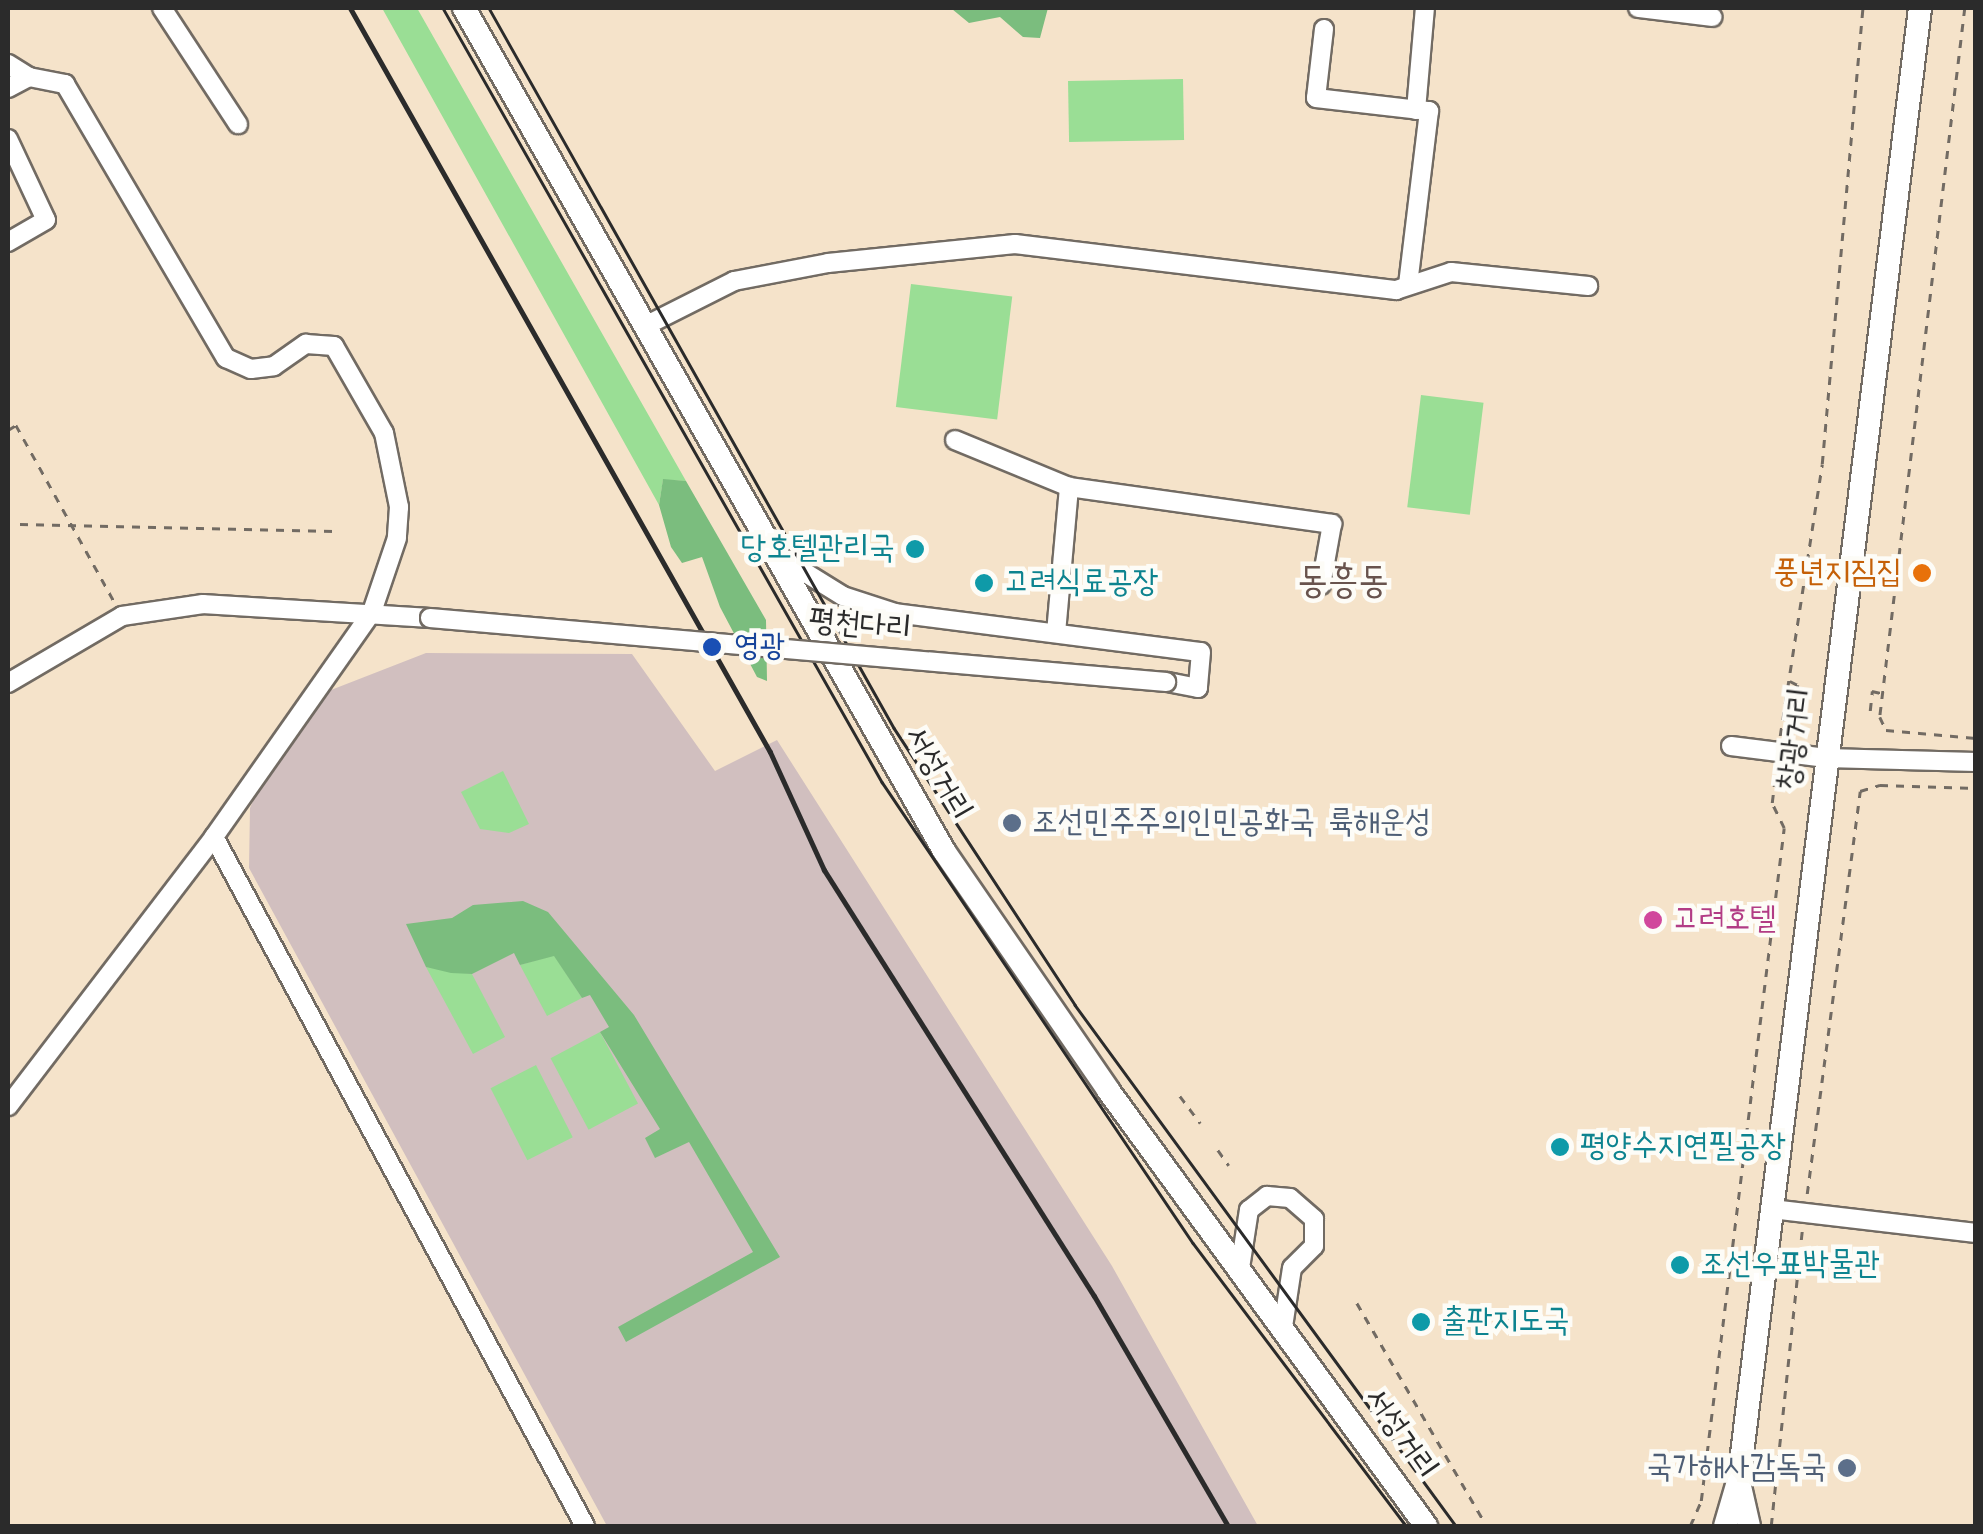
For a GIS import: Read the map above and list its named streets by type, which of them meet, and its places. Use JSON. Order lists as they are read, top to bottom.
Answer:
{
  "streets": {
    "main road": ["창광거리", "서성거리"],
    "street": ["평천다리"]
  },
  "districts": ["동흥동"],
  "places": [
    "당호텔관리국",
    "풍년지짐집",
    "고려식료공장",
    "영광",
    "조선민주주의인민공화국 륙해운성",
    "고려호텔",
    "평양수지연필공장",
    "조선우표박물관",
    "출판지도국",
    "국가해사감독국"
  ]
}
